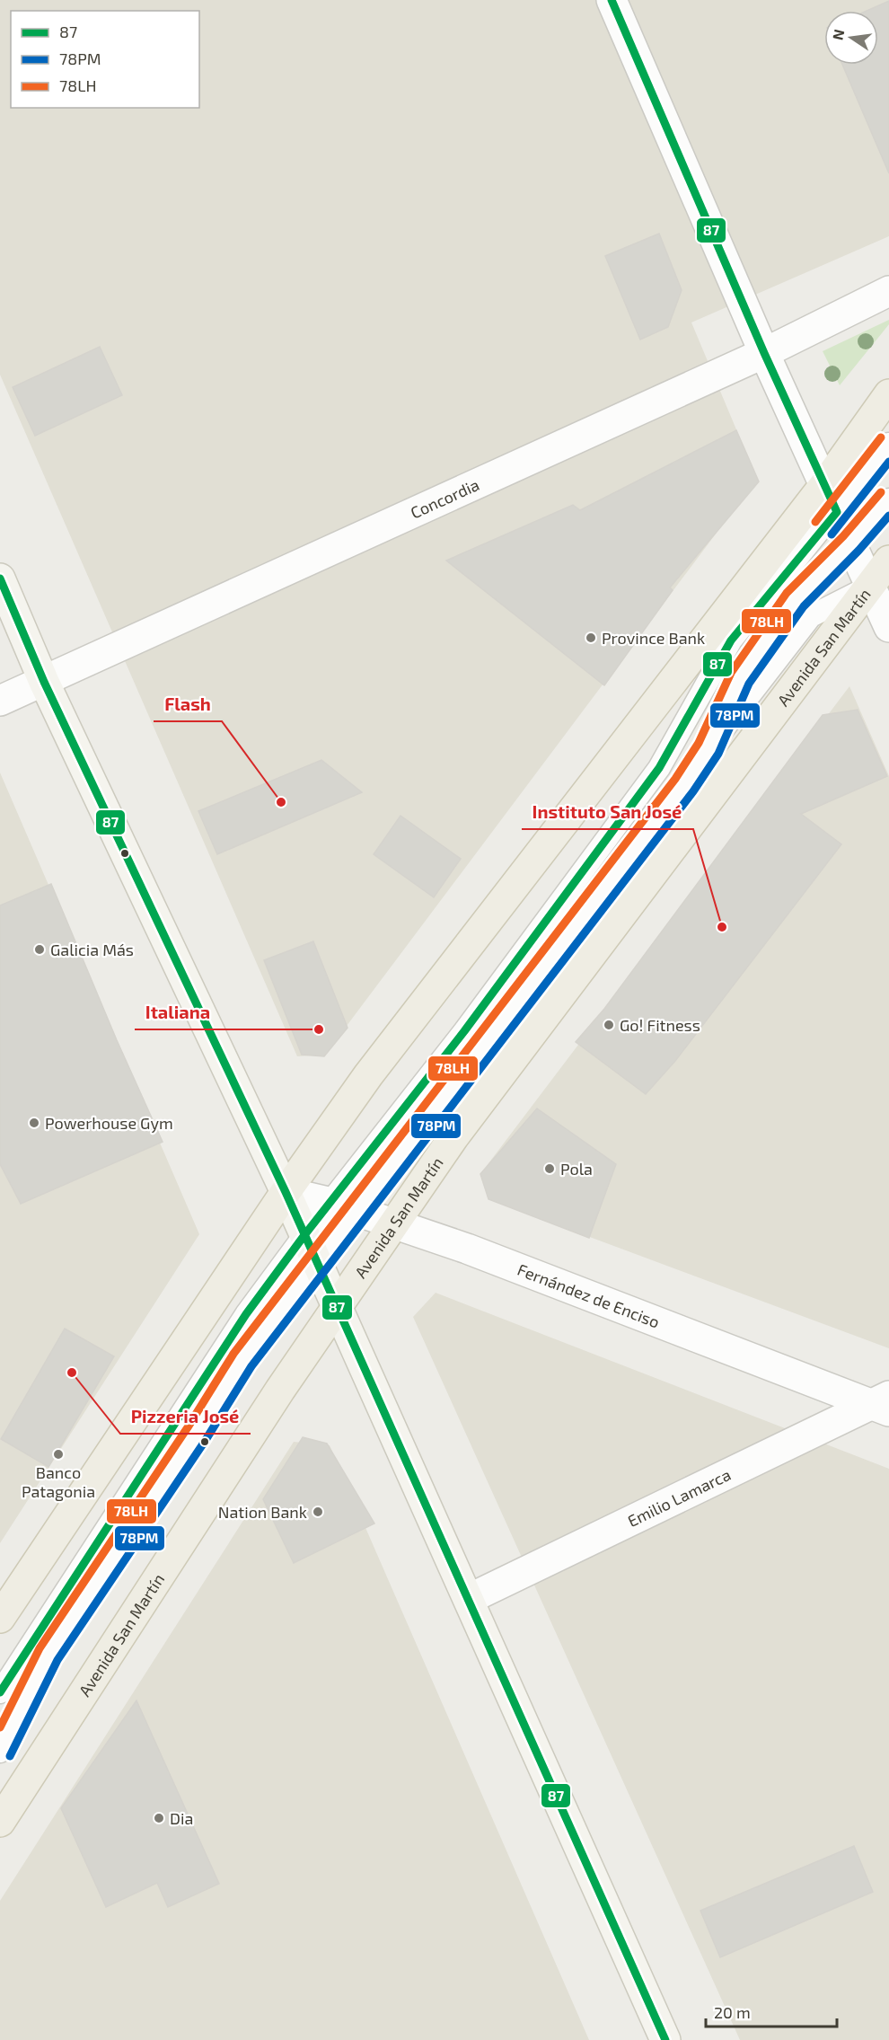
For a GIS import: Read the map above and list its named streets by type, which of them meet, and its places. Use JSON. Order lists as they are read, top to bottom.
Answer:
{
  "streets": {
    "main road": ["Avenida San Martín"],
    "street": ["Concordia", "Fernández de Enciso", "Emilio Lamarca"]
  },
  "crossings": [
    ["Avenida San Martín", "Fernández de Enciso"],
    ["Fernández de Enciso", "Emilio Lamarca"]
  ],
  "places": [
    "Province Bank",
    "Flash",
    "Instituto San José",
    "Galicia Más",
    "Go! Fitness",
    "Italiana",
    "Powerhouse Gym",
    "Pola",
    "Pizzeria José",
    "Banco Patagonia",
    "Nation Bank",
    "Dia"
  ],
  "lines": ["transit line 87", "transit line 78LH", "transit line 78PM"],
  "legend": ["87", "78PM", "78LH"],
  "scale_bar": "20 m",
  "north": "left"
}
